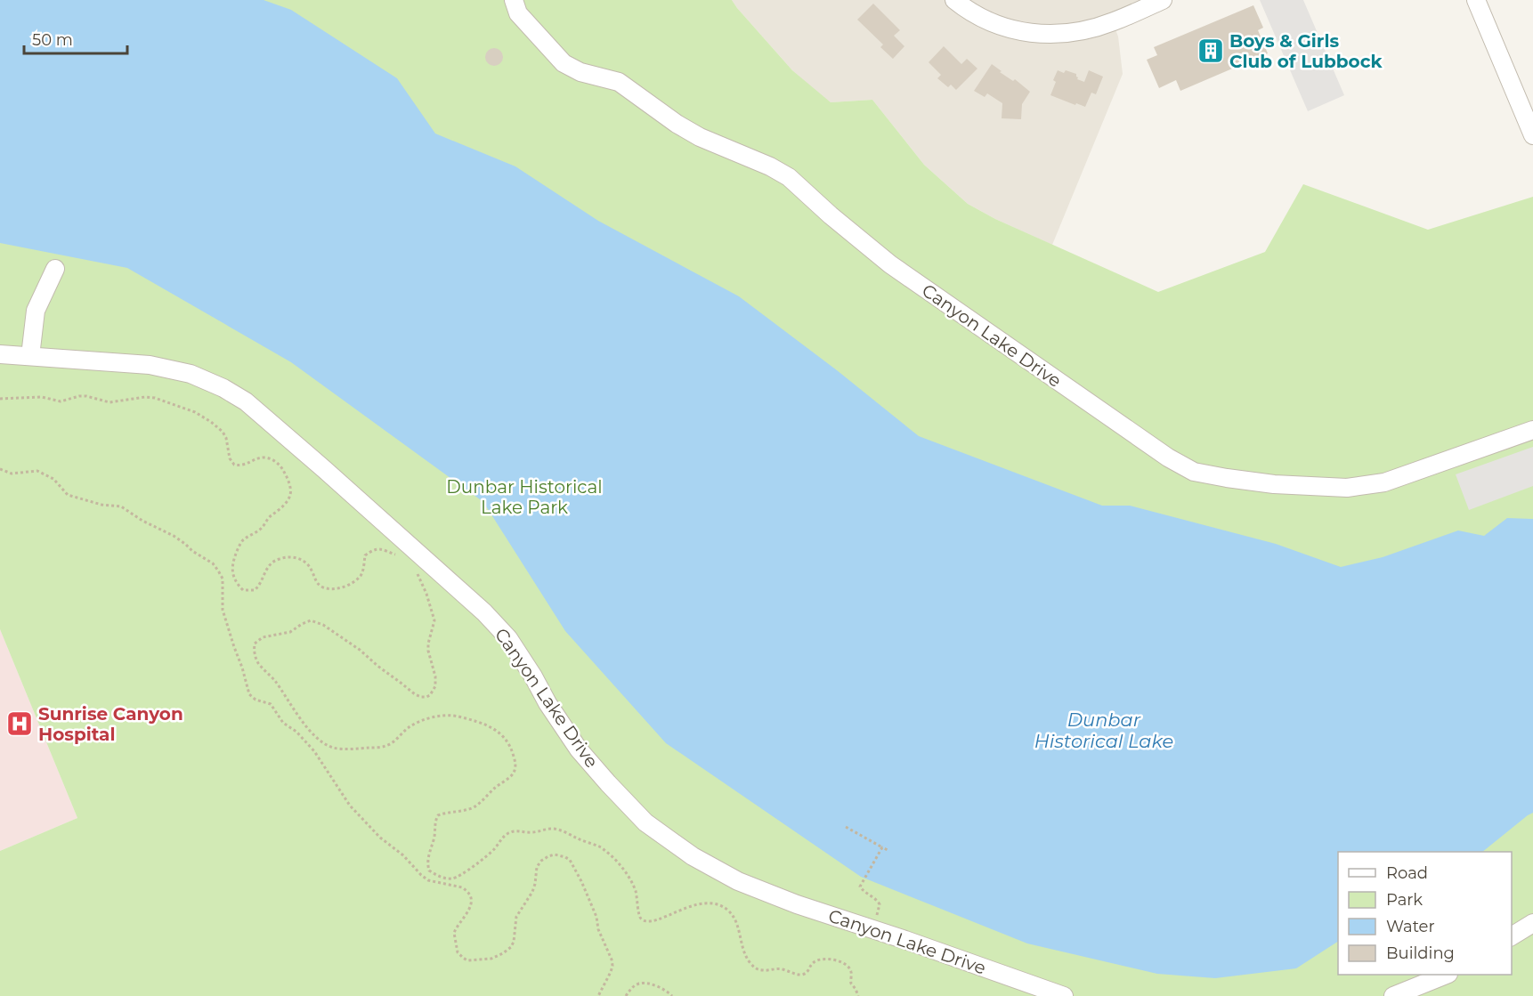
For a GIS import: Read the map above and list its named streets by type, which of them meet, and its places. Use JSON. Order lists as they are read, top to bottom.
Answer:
{
  "streets": {
    "street": ["Canyon Lake Drive"]
  },
  "water": ["Dunbar Historical Lake"],
  "parks": ["Dunbar Historical Lake Park"],
  "places": {
    "building": ["Boys & Girls Club of Lubbock"],
    "hospital": ["Sunrise Canyon Hospital"]
  },
  "legend": [
    "Road",
    "Park",
    "Water",
    "Building"
  ],
  "scale_bar": "50 m"
}
